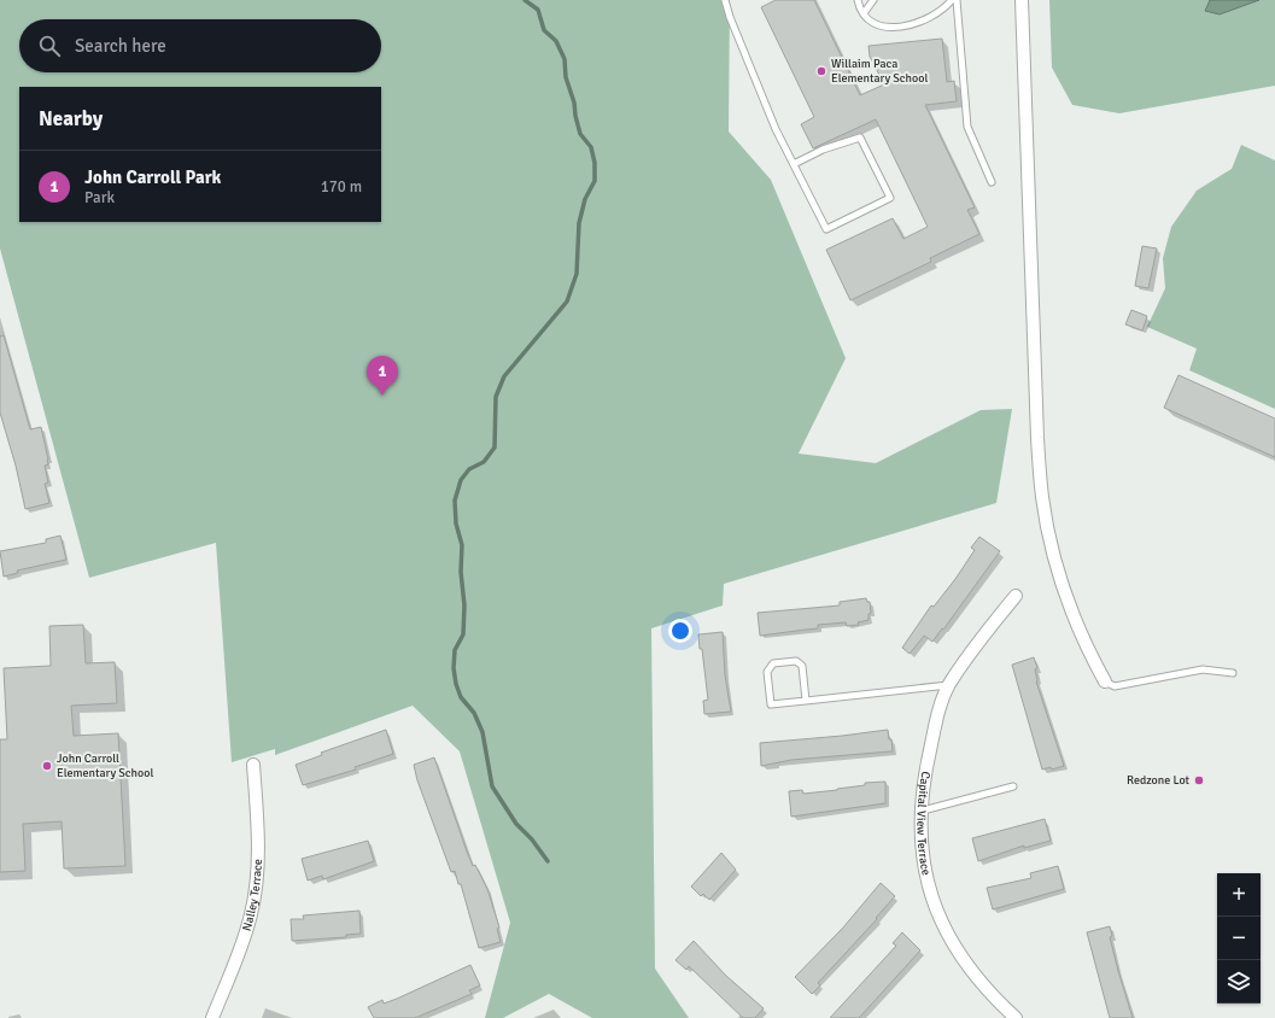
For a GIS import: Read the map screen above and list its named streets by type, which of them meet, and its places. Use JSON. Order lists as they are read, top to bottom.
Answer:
{
  "streets": {
    "street": ["Capital View Terrace", "Nalley Terrace"]
  },
  "places": ["Willaim Paca Elementary School", "John Carroll Elementary School", "Redzone Lot"],
  "page": {
    "search": "Search here",
    "heading": "Nearby",
    "list": [
      {
        "mark": "1",
        "name": "John Carroll Park",
        "note": "Park",
        "value": "170 m"
      }
    ],
    "pins": "1",
    "map_buttons": ["+", "−"]
  }
}
